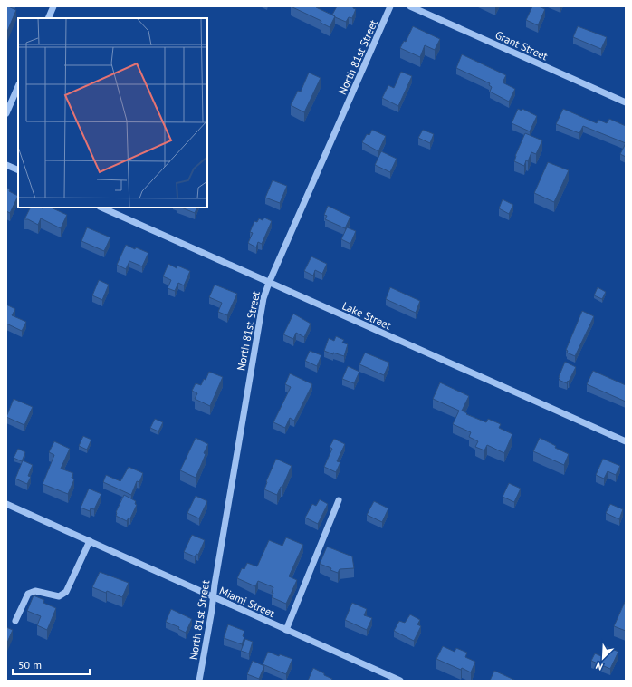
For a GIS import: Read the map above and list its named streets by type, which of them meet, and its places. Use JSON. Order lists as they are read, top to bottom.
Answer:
{
  "streets": {
    "street": [
      "Grant Street",
      "North 81st Street",
      "Lake Street",
      "Miami Street"
    ]
  },
  "crossings": [
    ["North 81st Street", "Lake Street"],
    ["North 81st Street", "Miami Street"]
  ],
  "scale_bar": "50 m",
  "north": "bottom left"
}
